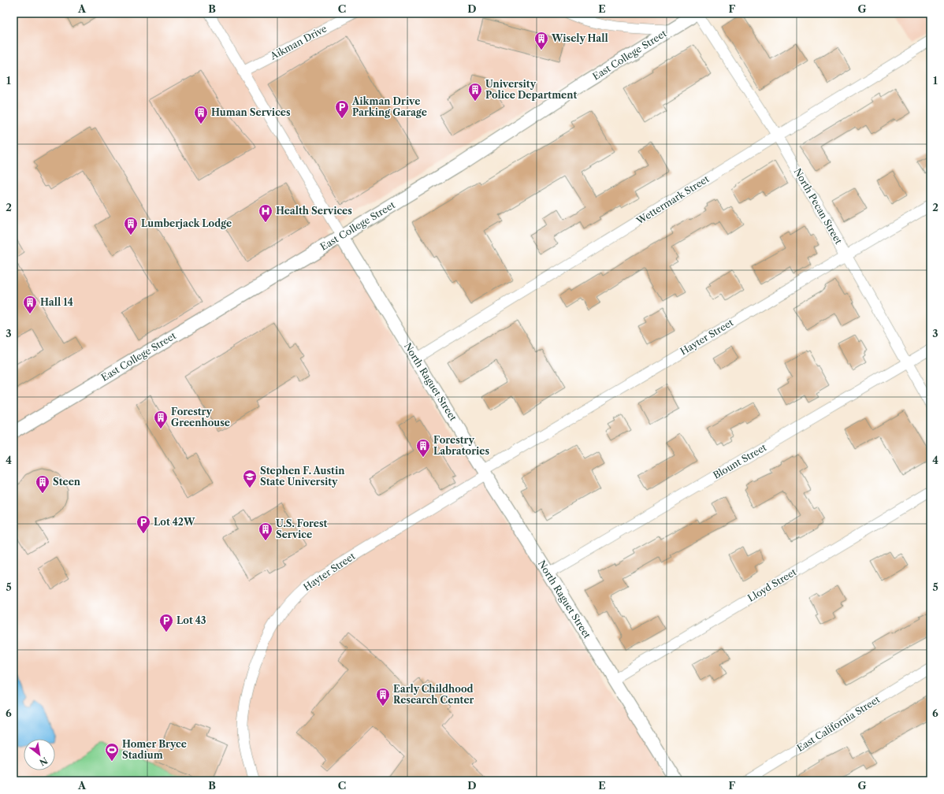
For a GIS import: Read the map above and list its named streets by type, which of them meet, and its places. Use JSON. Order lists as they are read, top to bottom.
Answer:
{
  "streets": {
    "street": [
      "Aikman Drive",
      "East College Street",
      "Wettermark Street",
      "North Pecan Street",
      "Hayter Street",
      "North Raguet Street",
      "Blount Street",
      "Lloyd Street",
      "East California Street"
    ]
  },
  "crossings": [
    ["Aikman Drive", "North Raguet Street"],
    ["East College Street", "North Pecan Street"],
    ["East College Street", "North Raguet Street"],
    ["Wettermark Street", "North Pecan Street"],
    ["Wettermark Street", "North Raguet Street"],
    ["North Pecan Street", "Hayter Street"],
    ["North Pecan Street", "Blount Street"],
    ["Hayter Street", "North Raguet Street"],
    ["North Raguet Street", "Blount Street"],
    ["North Raguet Street", "Lloyd Street"]
  ],
  "places": {
    "building": [
      "Wisely Hall",
      "University Police Department",
      "Human Services",
      "Lumberjack Lodge",
      "Hall 14",
      "Forestry Greenhouse",
      "Forestry Labratories",
      "Steen",
      "U.S. Forest Service",
      "Early Childhood Research Center"
    ],
    "parking": ["Aikman Drive Parking Garage", "Lot 42W", "Lot 43"],
    "hospital": ["Health Services"],
    "school or university": ["Stephen F. Austin State University"],
    "sports": ["Homer Bryce Stadium"]
  },
  "north": "bottom right",
  "grid": {
    "columns": [
      "A",
      "B",
      "C",
      "D",
      "E",
      "F",
      "G"
    ],
    "rows": [
      "1",
      "2",
      "3",
      "4",
      "5",
      "6"
    ]
  }
}
